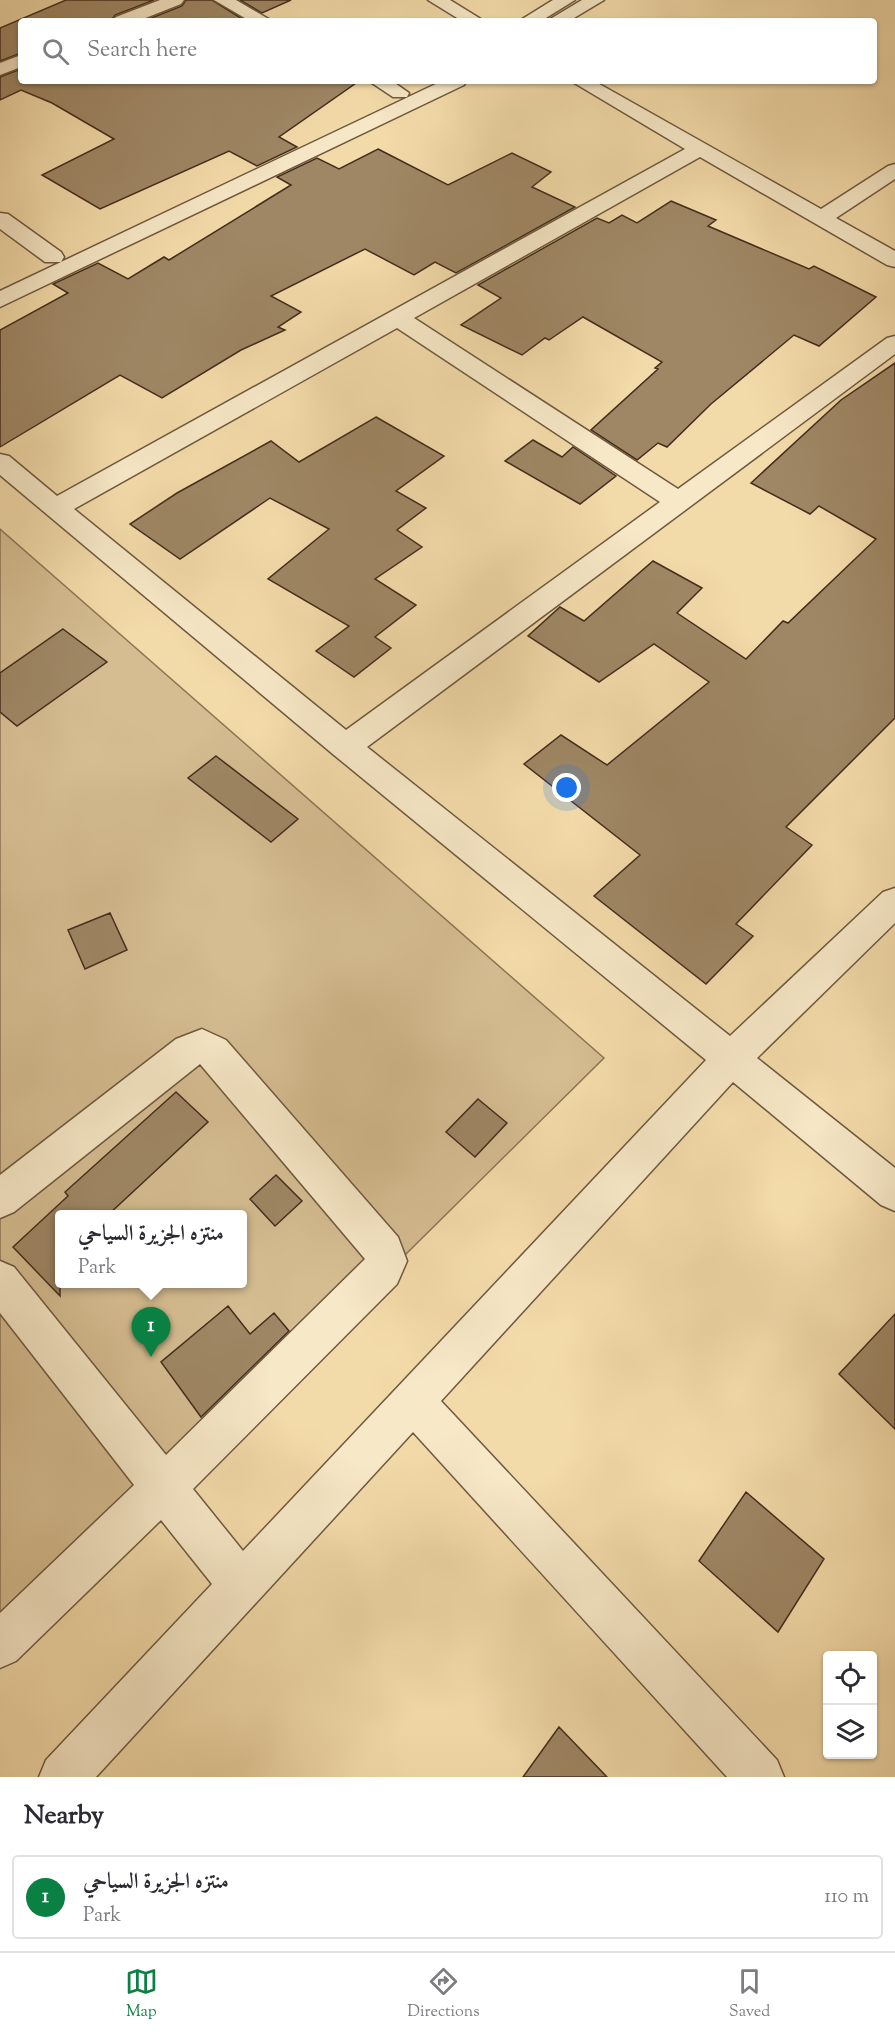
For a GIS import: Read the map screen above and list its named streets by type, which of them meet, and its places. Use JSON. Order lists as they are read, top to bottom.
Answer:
{
  "page": {
    "search": "Search here",
    "popup": ["منتزه الجزيرة السياحي", "Park"],
    "pins": "1",
    "heading": "Nearby",
    "list": [
      {
        "mark": "1",
        "name": "منتزه الجزيرة السياحي",
        "note": "Park",
        "value": "110 m"
      }
    ],
    "nav": ["Map", "Directions", "Saved"]
  }
}
